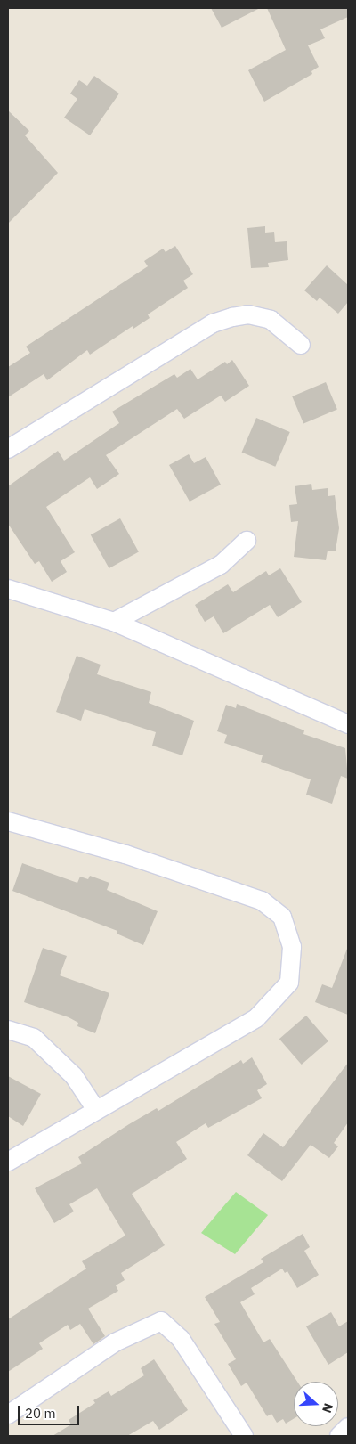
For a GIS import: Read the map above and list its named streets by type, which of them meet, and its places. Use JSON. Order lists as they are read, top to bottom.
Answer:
{
  "scale_bar": "20 m",
  "north": "right"
}
